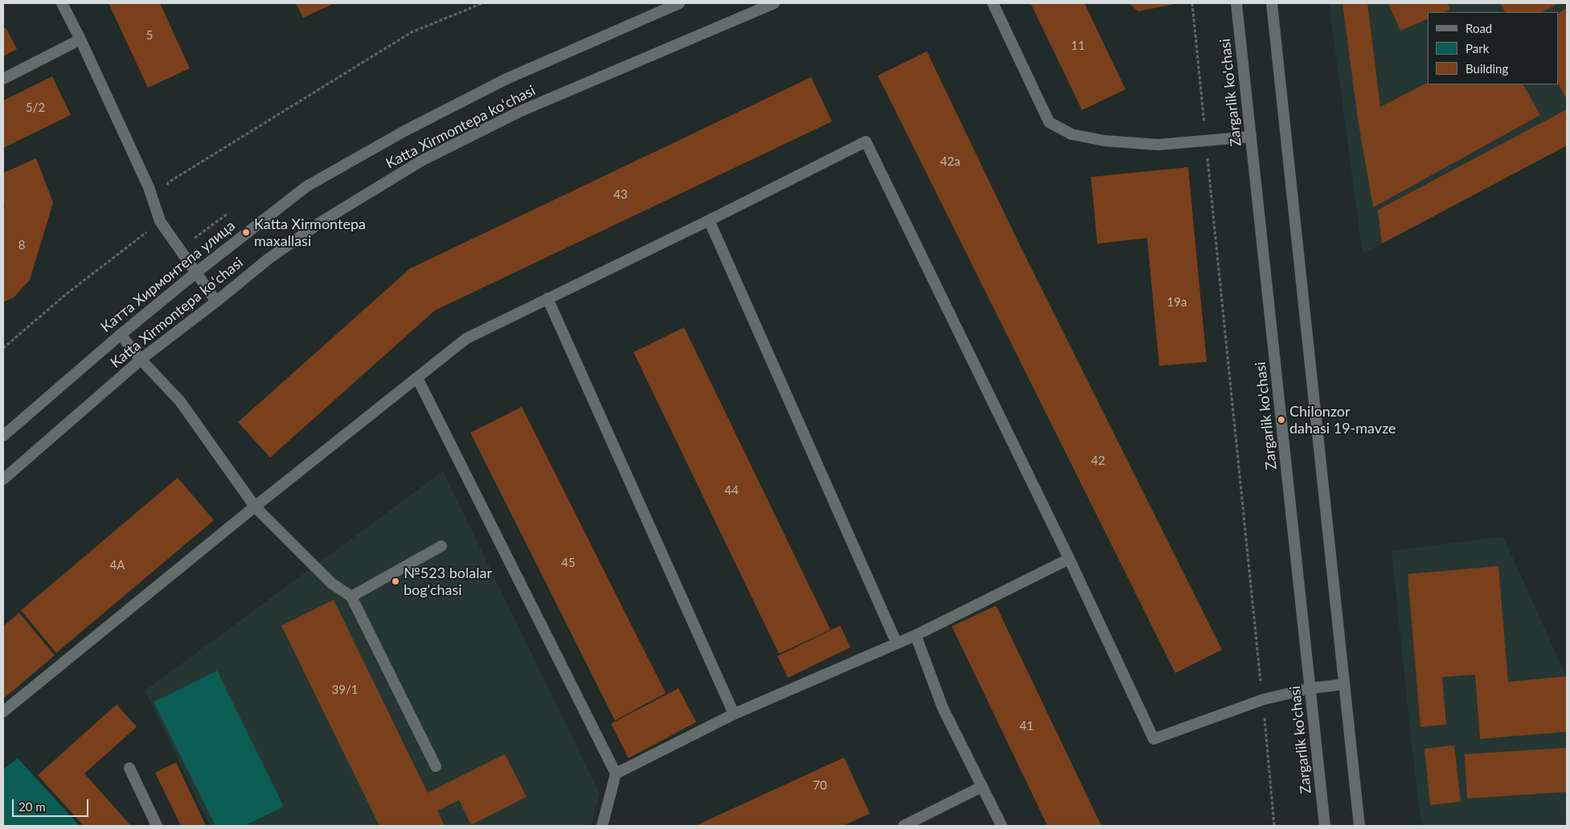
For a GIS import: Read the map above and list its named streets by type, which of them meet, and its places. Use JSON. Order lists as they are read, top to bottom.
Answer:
{
  "streets": {
    "main road": ["Zargarlik ko'chasi", "Katta Xirmontepa koʻchasi", "Катта Хирмонтепа улица"]
  },
  "crossings": [
    ["Katta Xirmontepa koʻchasi", "Катта Хирмонтепа улица"]
  ],
  "places": ["Katta Xirmontepa maxallasi", "Chilonzor dahasi 19-mavze", "№523 bolalar bog'chasi"],
  "house_numbers": [
    "5",
    "11",
    "5/2",
    "42a",
    "43",
    "8",
    "19a",
    "42",
    "44",
    "45",
    "4А",
    "39/1",
    "41",
    "70"
  ],
  "legend": ["Road", "Park", "Building"],
  "scale_bar": "20 m"
}
